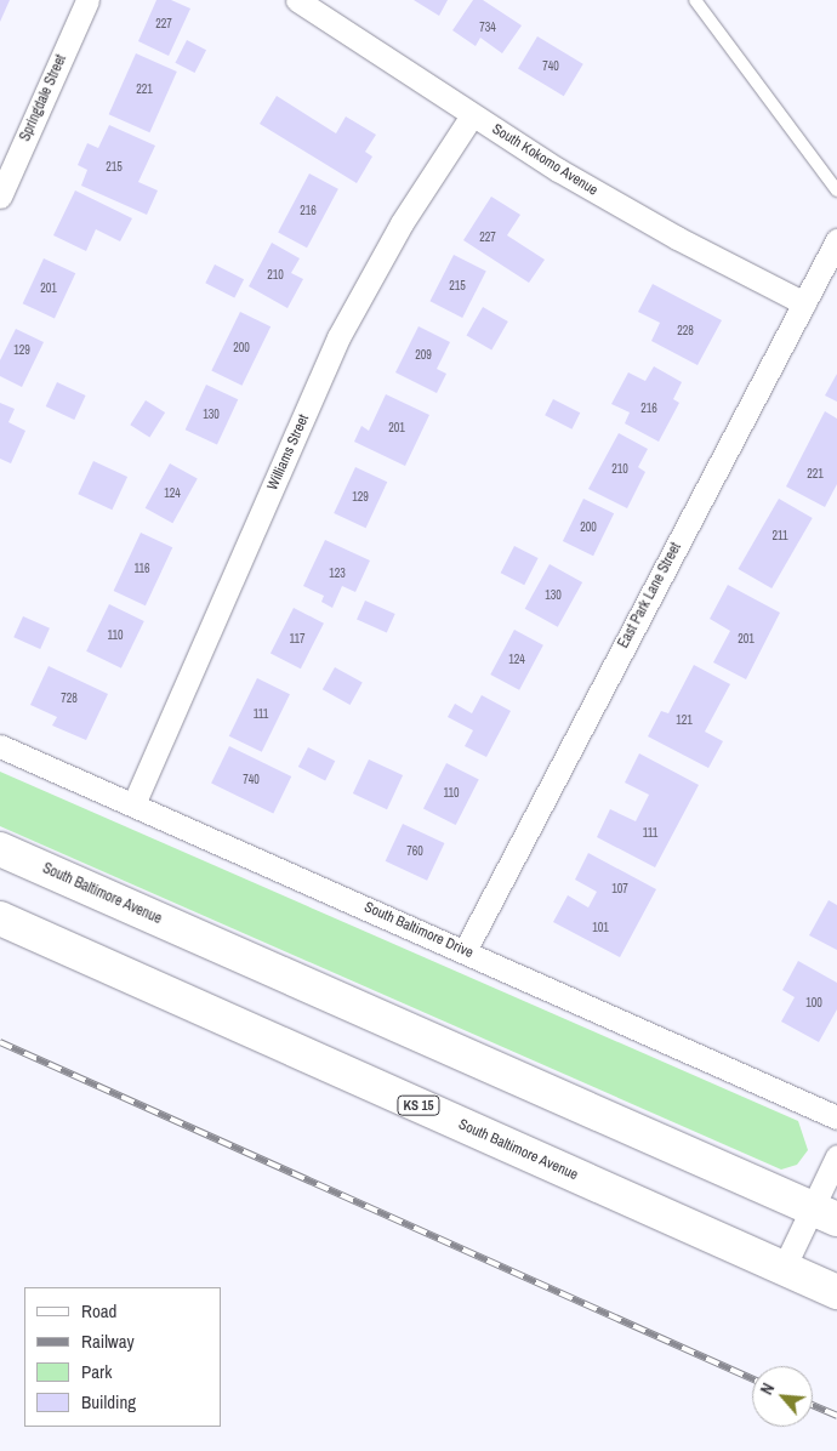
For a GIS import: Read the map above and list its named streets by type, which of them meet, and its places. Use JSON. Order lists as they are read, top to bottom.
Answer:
{
  "streets": {
    "main road": ["South Baltimore Avenue", "KS 15"],
    "street": [
      "Springdale Street",
      "South Kokomo Avenue",
      "Williams Street",
      "East Park Lane Street",
      "South Baltimore Drive"
    ]
  },
  "crossings": [
    ["South Kokomo Avenue", "Williams Street"],
    ["South Kokomo Avenue", "East Park Lane Street"],
    ["Williams Street", "South Baltimore Drive"],
    ["East Park Lane Street", "South Baltimore Drive"]
  ],
  "house_numbers": [
    "227",
    "734",
    "740",
    "221",
    "215",
    "216",
    "227",
    "210",
    "215",
    "201",
    "228",
    "200",
    "129",
    "209",
    "216",
    "130",
    "201",
    "210",
    "221",
    "124",
    "129",
    "200",
    "211",
    "116",
    "123",
    "130",
    "110",
    "117",
    "201",
    "124",
    "728",
    "111",
    "121",
    "740",
    "110",
    "111",
    "760",
    "107",
    "101",
    "100"
  ],
  "legend": [
    "Road",
    "Railway",
    "Park",
    "Building"
  ],
  "north": "top left"
}
